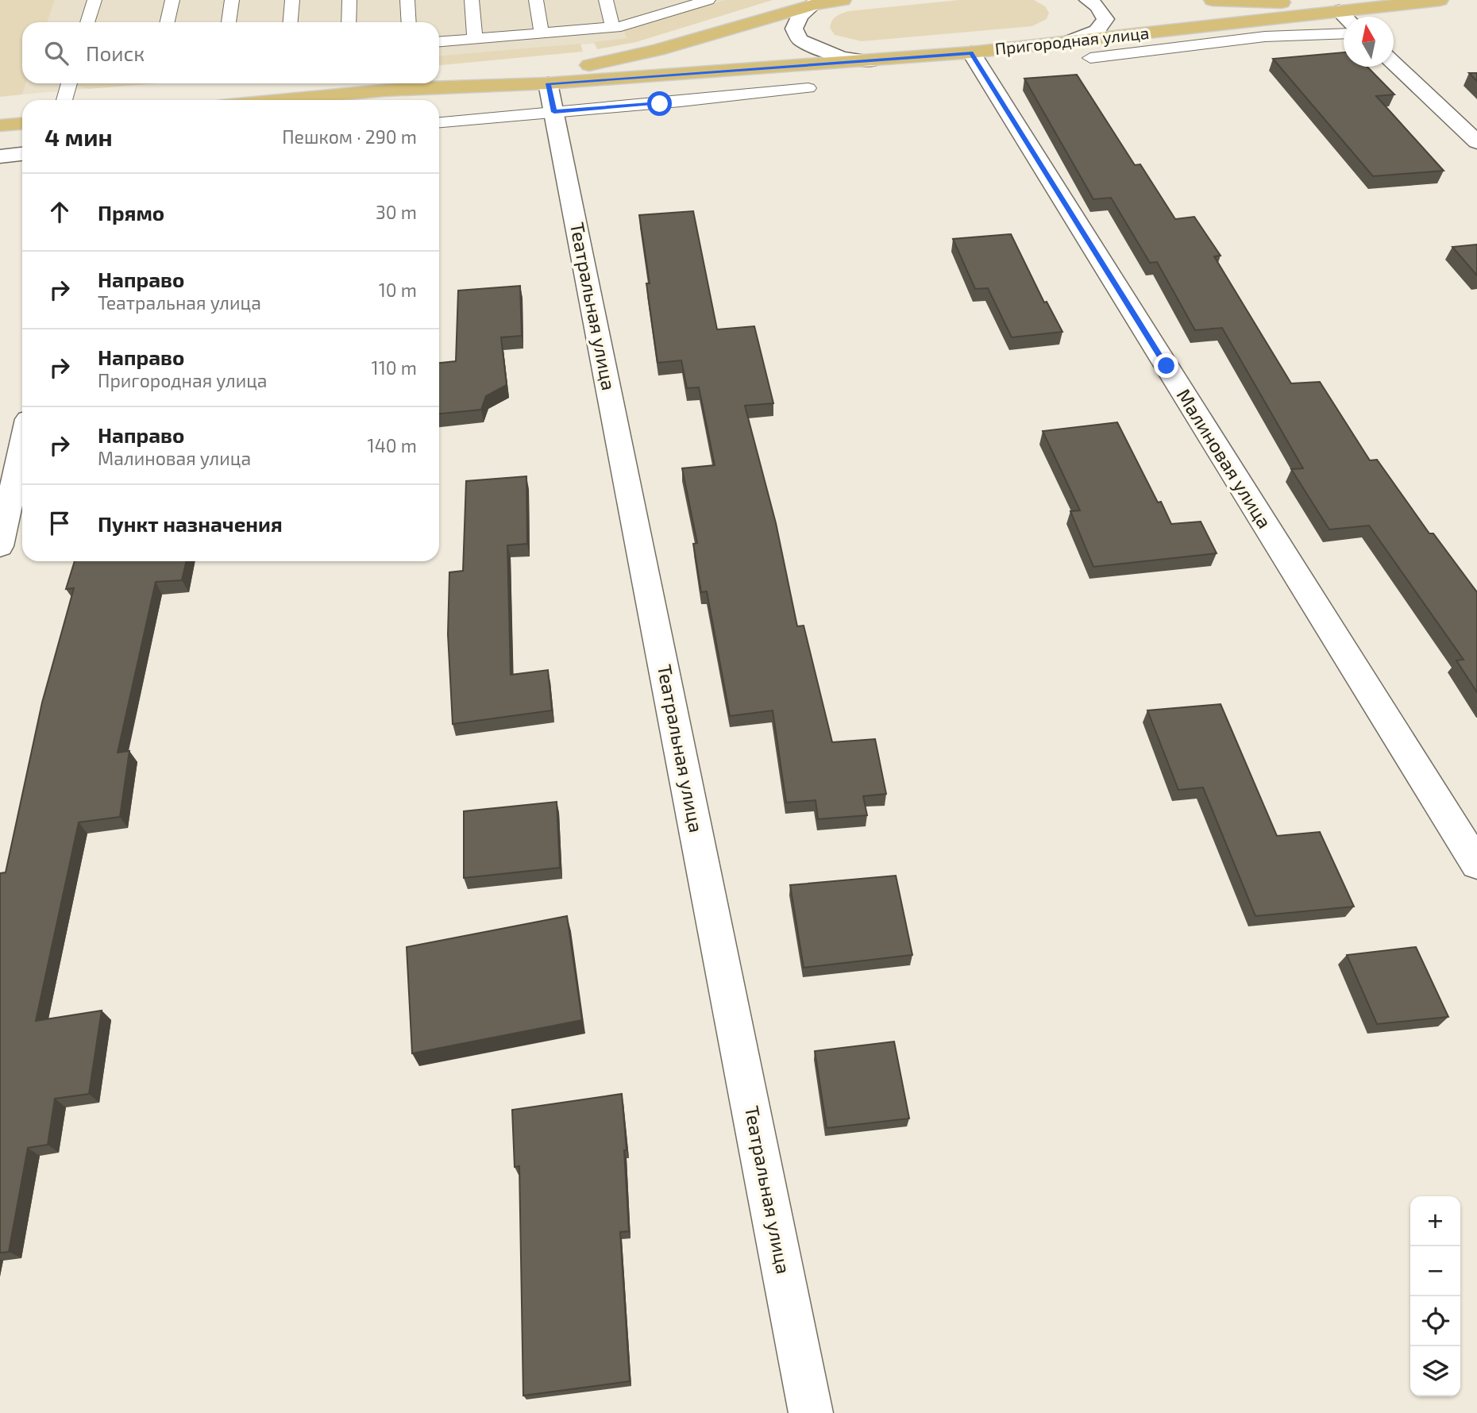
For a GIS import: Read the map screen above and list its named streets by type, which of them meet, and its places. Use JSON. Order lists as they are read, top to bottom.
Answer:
{
  "streets": {
    "main road": ["Пригородная улица"],
    "street": ["Театральная улица", "Малиновая улица"]
  },
  "crossings": [
    ["Пригородная улица", "Театральная улица"],
    ["Пригородная улица", "Малиновая улица"]
  ],
  "north": "top",
  "page": {
    "search": "Поиск",
    "heading": ["4 мин", "Пешком · 290 m"],
    "list": [
      ["Прямо", "30 m"],
      ["Направо", "Театральная улица", "10 m"],
      ["Направо", "Пригородная улица", "110 m"],
      ["Направо", "Малиновая улица", "140 m"],
      "Пункт назначения"
    ],
    "map_buttons": ["+", "−"]
  }
}
